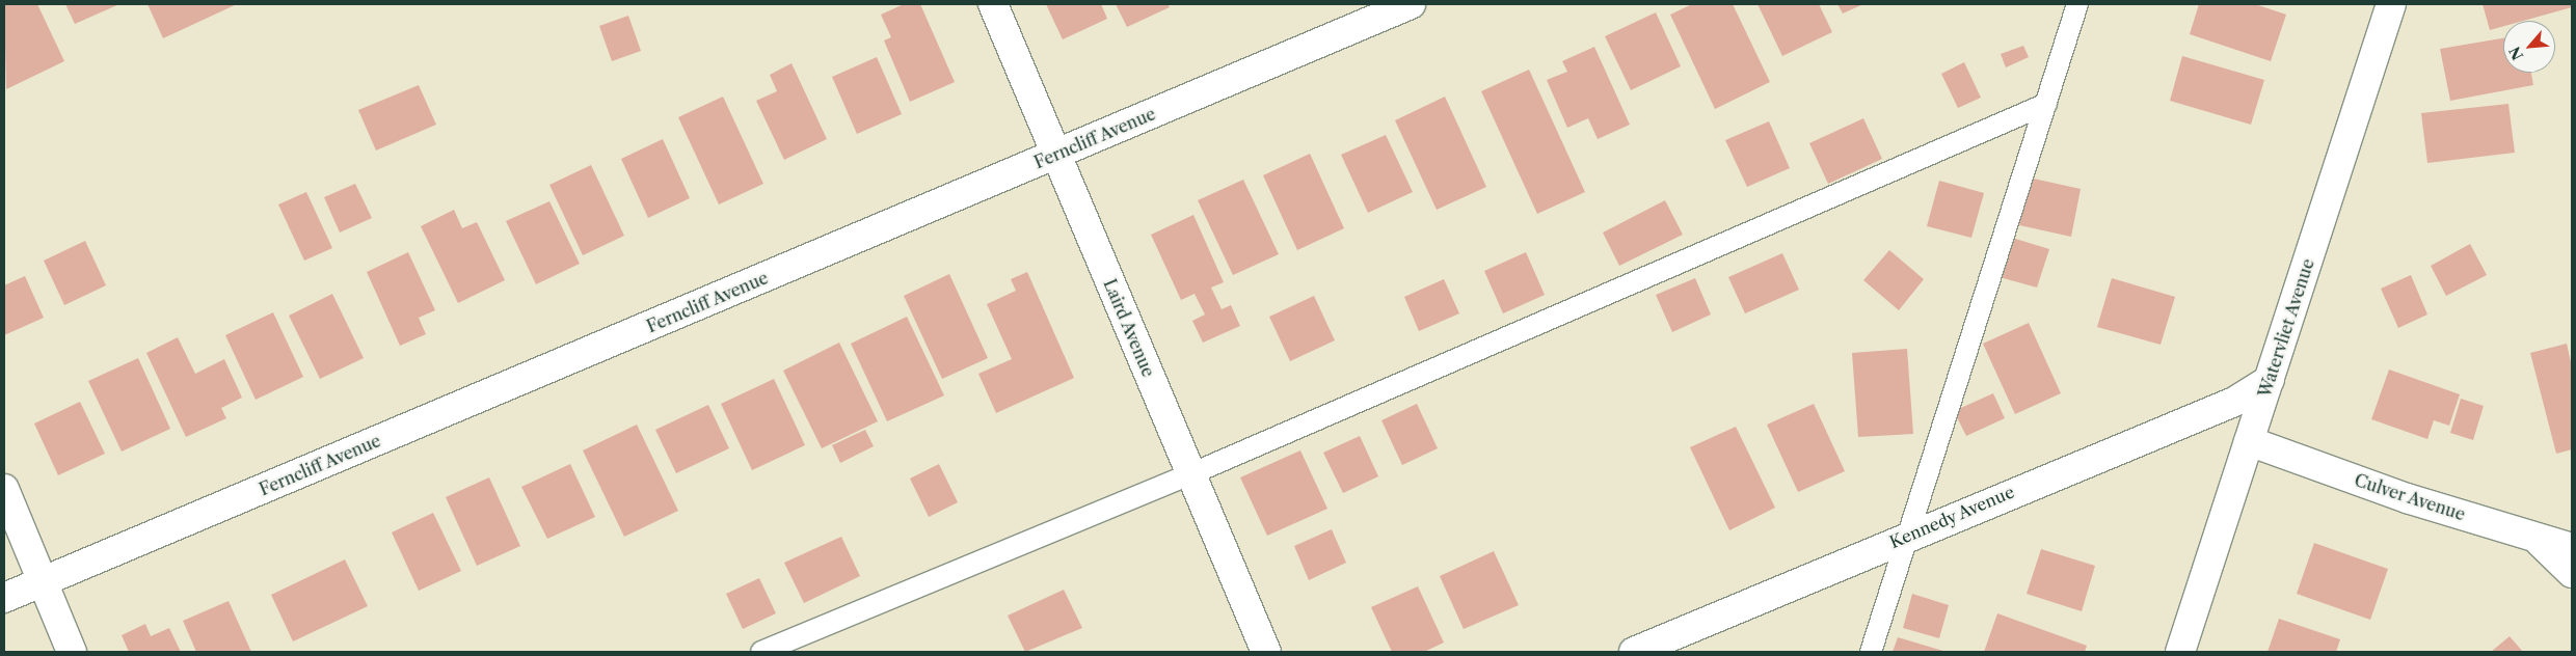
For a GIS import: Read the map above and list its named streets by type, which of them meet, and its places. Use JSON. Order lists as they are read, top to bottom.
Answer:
{
  "streets": {
    "street": [
      "Ferncliff Avenue",
      "Laird Avenue",
      "Watervliet Avenue",
      "Culver Avenue",
      "Kennedy Avenue"
    ]
  },
  "crossings": [
    ["Ferncliff Avenue", "Laird Avenue"],
    ["Watervliet Avenue", "Culver Avenue"],
    ["Watervliet Avenue", "Kennedy Avenue"]
  ],
  "north": "bottom left"
}
